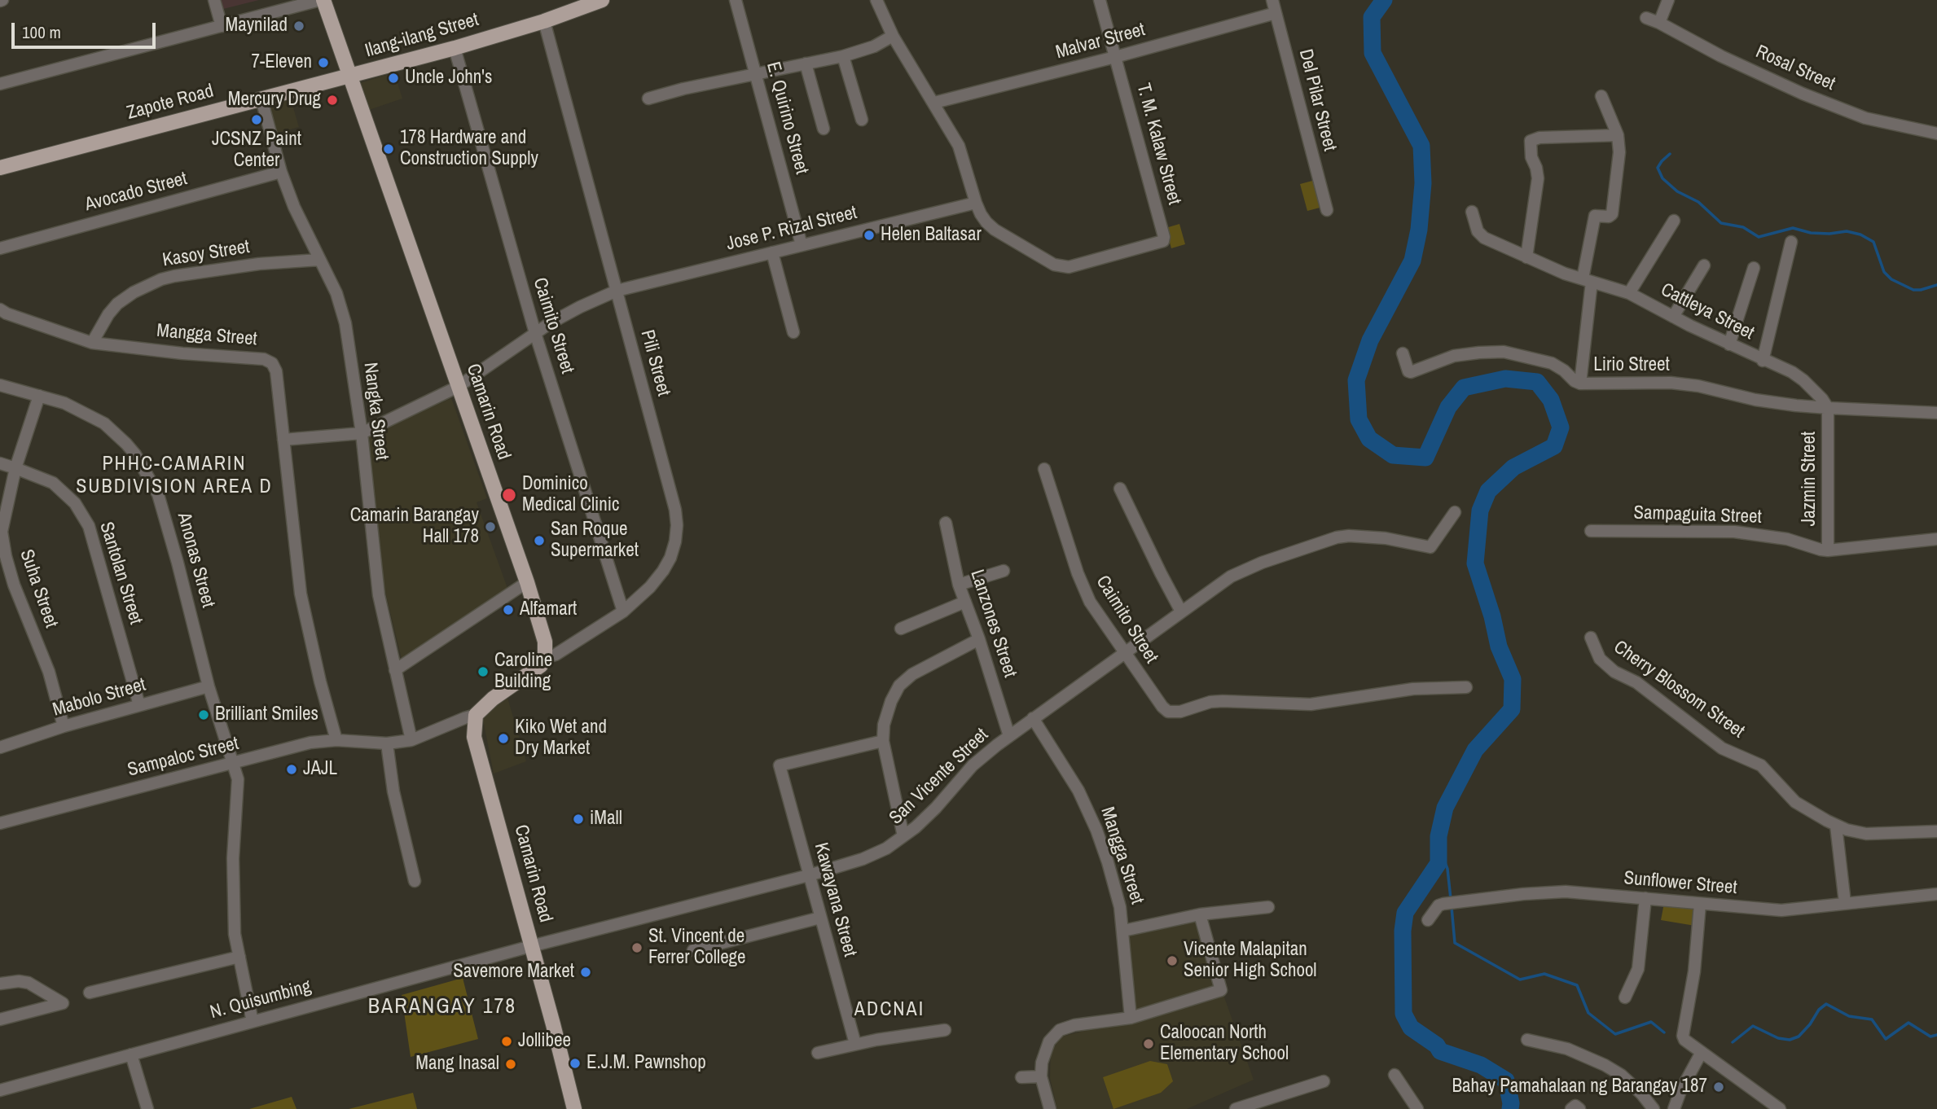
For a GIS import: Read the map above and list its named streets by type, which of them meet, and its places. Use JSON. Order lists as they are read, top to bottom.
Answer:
{
  "streets": {
    "main road": ["Ilang-ilang Street", "Zapote Road", "Camarin Road"],
    "street": [
      "Malvar Street",
      "Rosal Street",
      "Del Pilar Street",
      "E. Quirino Street",
      "T. M. Kalaw Street",
      "Avocado Street",
      "Jose P. Rizal Street",
      "Kasoy Street",
      "Cattleya Street",
      "Caimito Street",
      "Mangga Street",
      "Pili Street",
      "Lirio Street",
      "Nangka Street",
      "Jazmin Street",
      "Sampaguita Street",
      "Anonas Street",
      "Santolan Street",
      "Suha Street",
      "Lanzones Street",
      "Cherry Blossom Street",
      "Mabolo Street",
      "Sampaloc Street",
      "San Vicente Street",
      "Sunflower Street",
      "Kawayana Street",
      "N. Quisumbing"
    ]
  },
  "crossings": [
    ["Ilang-ilang Street", "Zapote Road"],
    ["Ilang-ilang Street", "Caimito Street"],
    ["Ilang-ilang Street", "Pili Street"],
    ["Ilang-ilang Street", "Camarin Road"],
    ["Malvar Street", "Del Pilar Street"],
    ["Malvar Street", "T. M. Kalaw Street"],
    ["Zapote Road", "Nangka Street"],
    ["Zapote Road", "Camarin Road"],
    ["E. Quirino Street", "Jose P. Rizal Street"],
    ["T. M. Kalaw Street", "Jose P. Rizal Street"],
    ["Avocado Street", "Nangka Street"],
    ["Jose P. Rizal Street", "Caimito Street"],
    ["Jose P. Rizal Street", "Pili Street"],
    ["Jose P. Rizal Street", "Nangka Street"],
    ["Jose P. Rizal Street", "Camarin Road"],
    ["Kasoy Street", "Mangga Street"],
    ["Kasoy Street", "Nangka Street"],
    ["Cattleya Street", "Lirio Street"],
    ["Cattleya Street", "Jazmin Street"],
    ["Caimito Street", "Pili Street"],
    ["Caimito Street", "San Vicente Street"],
    ["Mangga Street", "Sampaloc Street"],
    ["Mangga Street", "San Vicente Street"],
    ["Pili Street", "Camarin Road"],
    ["Lirio Street", "Jazmin Street"],
    ["Nangka Street", "Sampaloc Street"],
    ["Camarin Road", "Sampaloc Street"],
    ["Camarin Road", "San Vicente Street"],
    ["Camarin Road", "N. Quisumbing"],
    ["Jazmin Street", "Sampaguita Street"],
    ["Anonas Street", "Suha Street"],
    ["Anonas Street", "Mabolo Street"],
    ["Anonas Street", "Sampaloc Street"],
    ["Anonas Street", "N. Quisumbing"],
    ["Santolan Street", "Suha Street"],
    ["Santolan Street", "Mabolo Street"],
    ["Suha Street", "Mabolo Street"],
    ["Lanzones Street", "San Vicente Street"],
    ["San Vicente Street", "Kawayana Street"],
    ["San Vicente Street", "N. Quisumbing"]
  ],
  "districts": ["PHHC-CAMARIN SUBDIVISION AREA D", "BARANGAY 178", "ADCNAI"],
  "places": [
    "Maynilad",
    "7-Eleven",
    "Uncle John's",
    "Mercury Drug",
    "JCSNZ Paint Center",
    "178 Hardware and Construction Supply",
    "Helen Baltasar",
    "Dominico Medical Clinic",
    "Camarin Barangay Hall 178",
    "San Roque Supermarket",
    "Alfamart",
    "Caroline Building",
    "Brilliant Smiles",
    "Kiko Wet and Dry Market",
    "JAJL",
    "iMall",
    "St. Vincent de Ferrer College",
    "Vicente Malapitan Senior High School",
    "Savemore Market",
    "Jollibee",
    "Caloocan North Elementary School",
    "E.J.M. Pawnshop",
    "Mang Inasal",
    "Bahay Pamahalaan ng Barangay 187"
  ],
  "scale_bar": "100 m"
}
